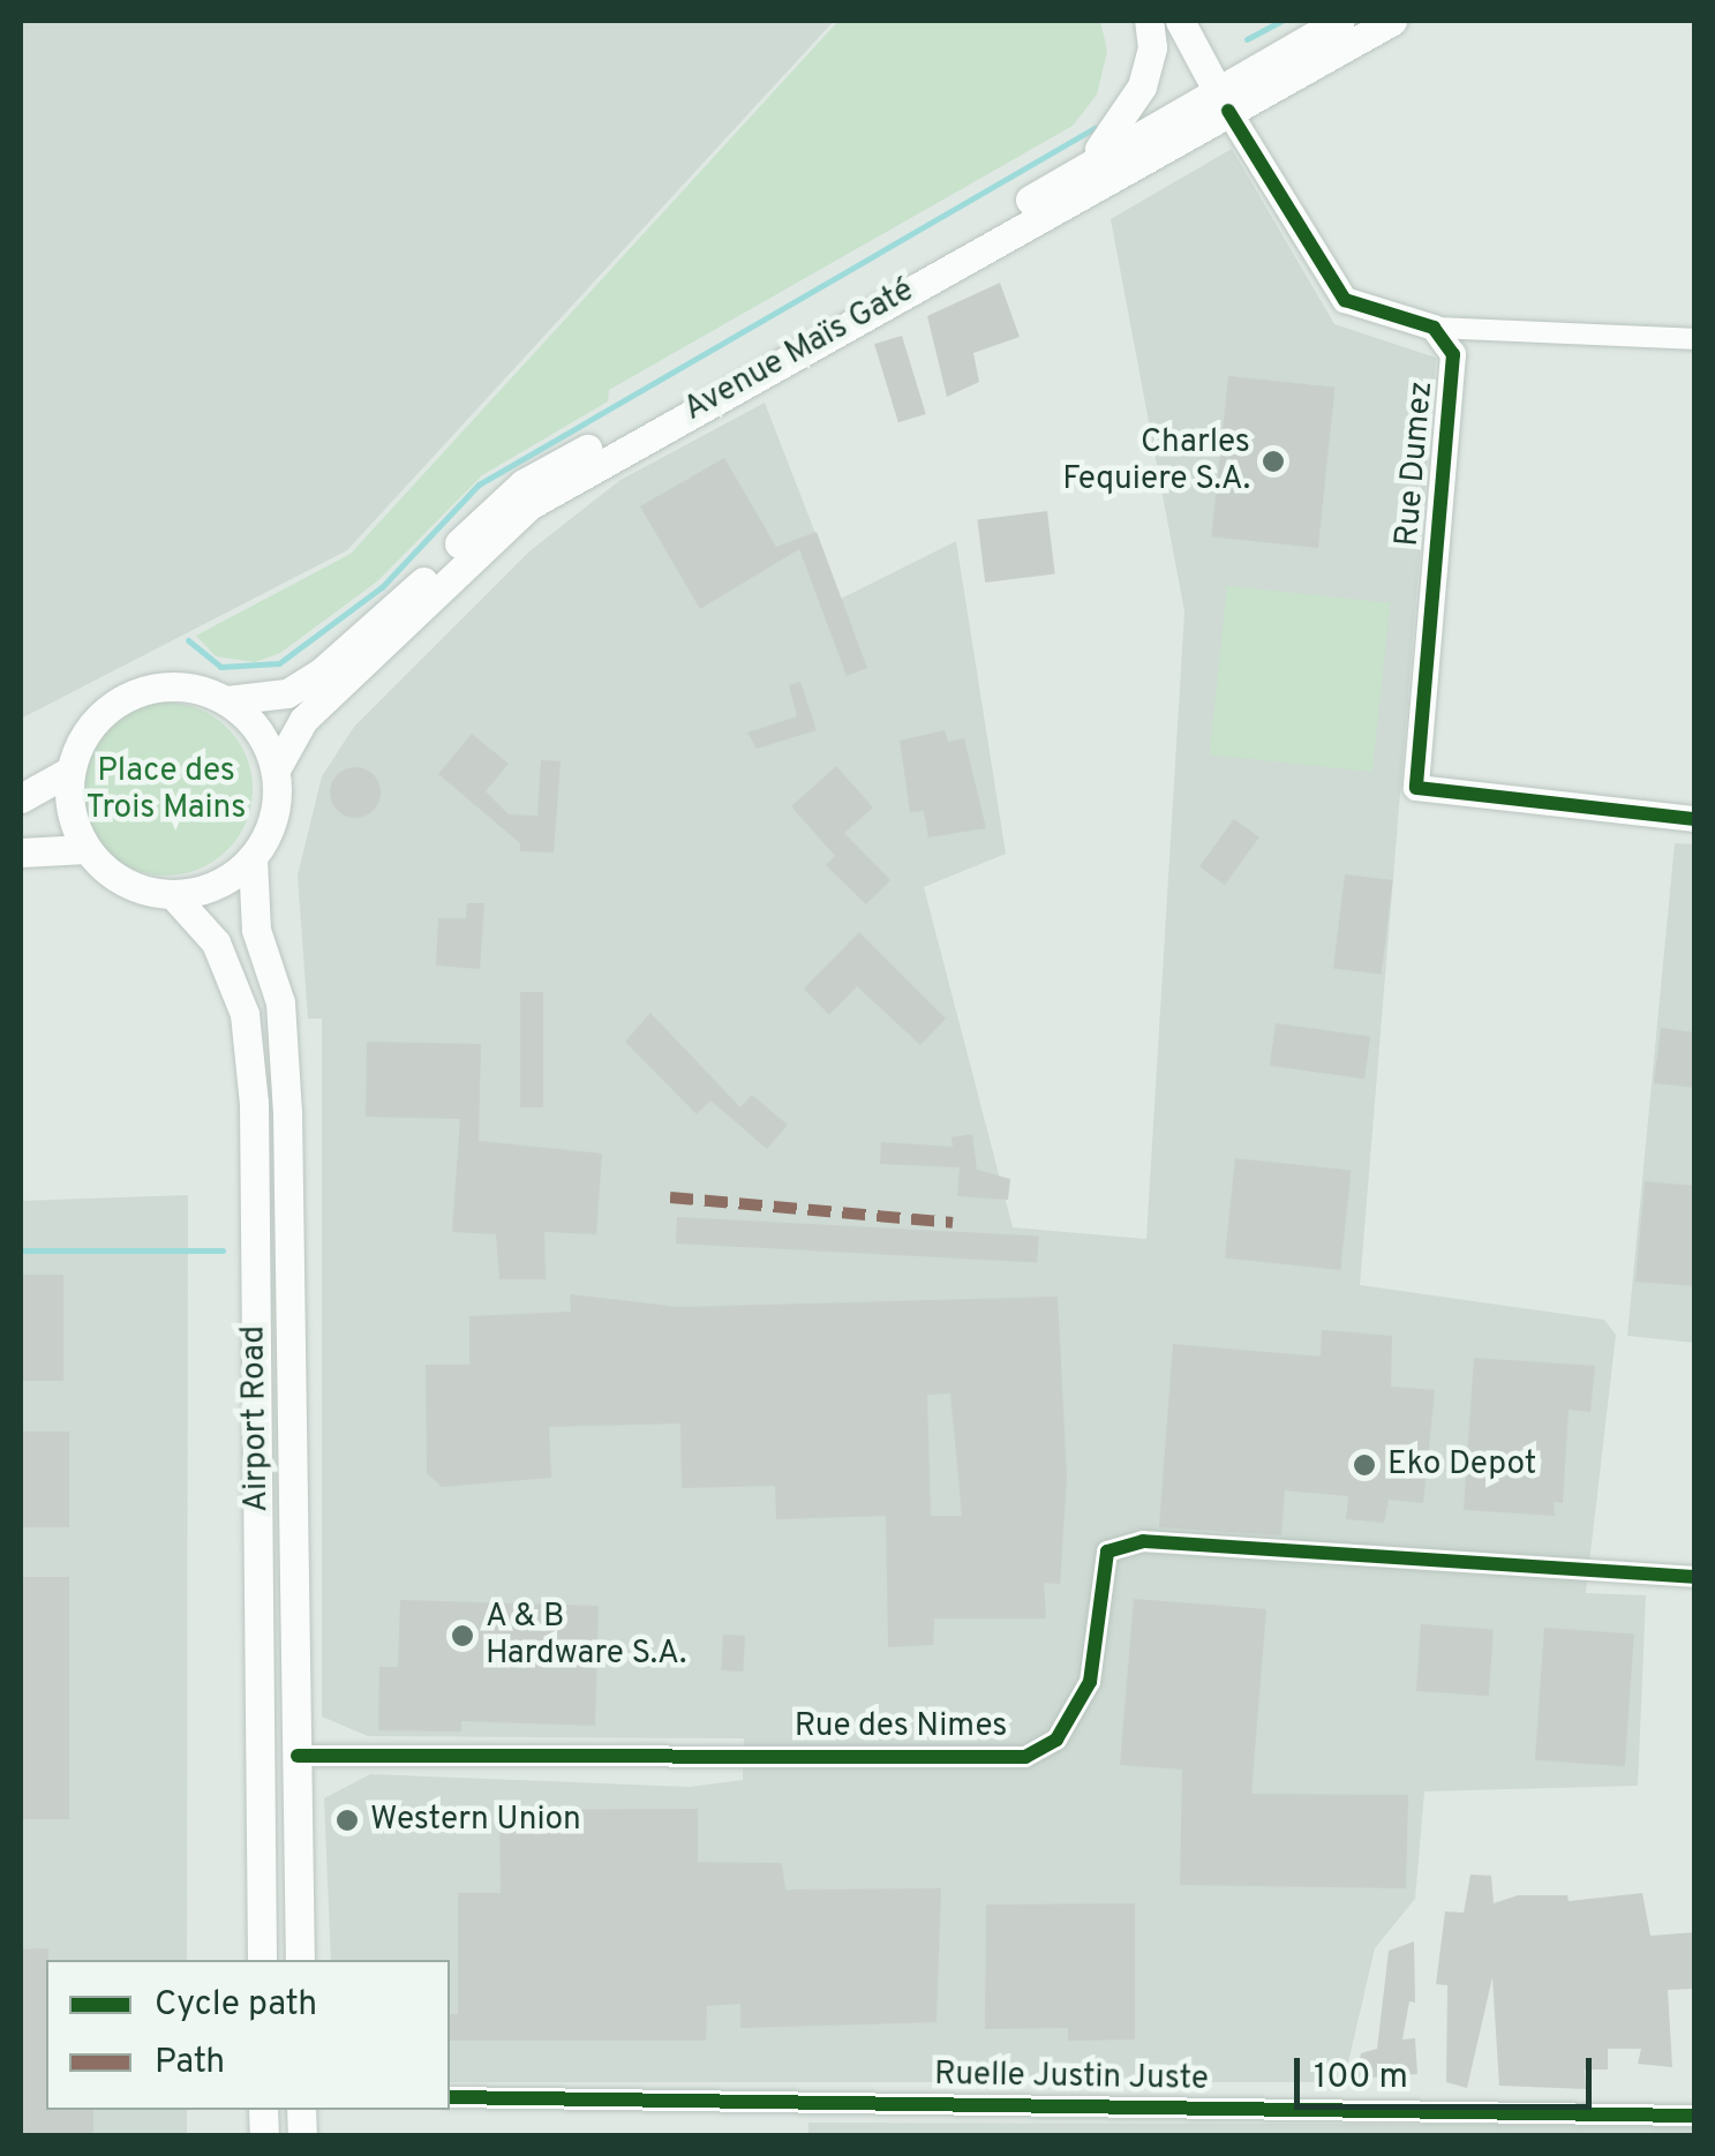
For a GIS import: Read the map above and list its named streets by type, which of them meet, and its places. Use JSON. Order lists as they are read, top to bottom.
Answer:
{
  "streets": {
    "main road": ["Avenue Maïs Gaté", "Airport Road"],
    "street": ["Rue Dumez", "Rue des Nimes", "Ruelle Justin Juste"]
  },
  "crossings": [
    ["Avenue Maïs Gaté", "Airport Road"],
    ["Airport Road", "Rue des Nimes"]
  ],
  "parks": ["Place des Trois Mains"],
  "places": [
    "Charles Fequiere S.A.",
    "Eko Depot",
    "A & B Hardware S.A.",
    "Western Union"
  ],
  "legend": ["Cycle path", "Path"],
  "scale_bar": "100 m"
}
